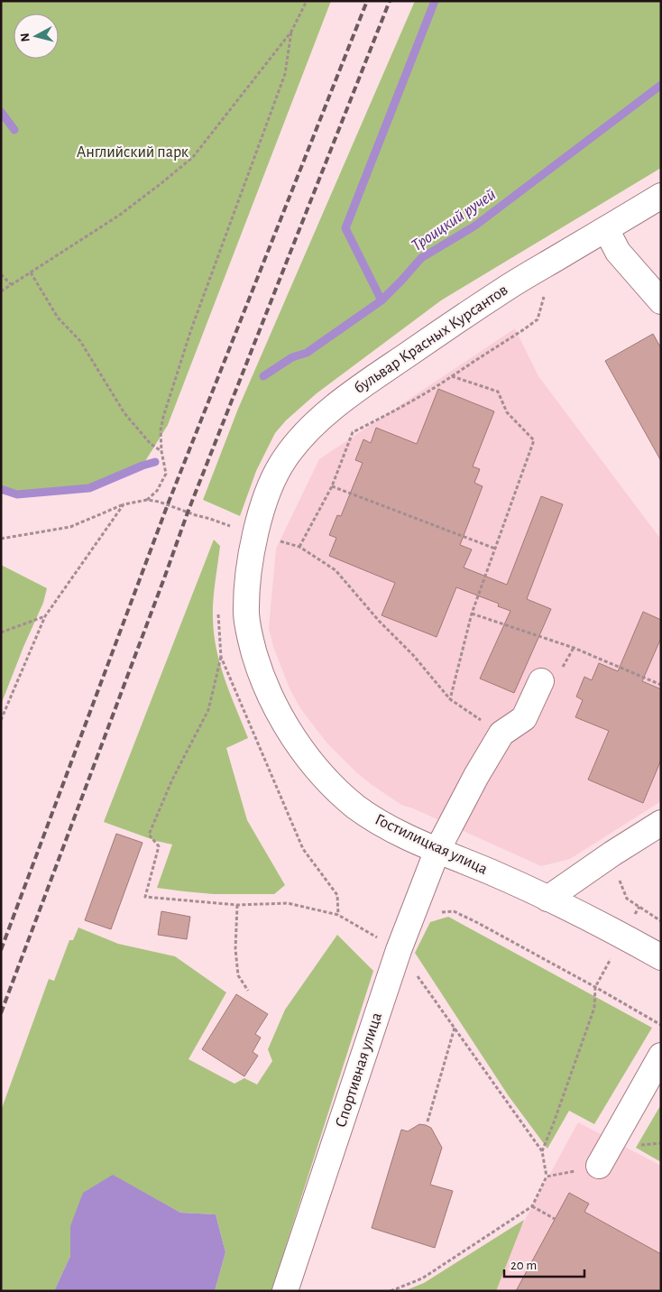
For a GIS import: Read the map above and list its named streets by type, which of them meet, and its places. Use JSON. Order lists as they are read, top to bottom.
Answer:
{
  "streets": {
    "main road": ["бульвар Красных Курсантов", "Гостилицкая улица", "Спортивная улица"]
  },
  "crossings": [
    ["бульвар Красных Курсантов", "Гостилицкая улица"],
    ["Гостилицкая улица", "Спортивная улица"]
  ],
  "water": ["Троицкий ручей"],
  "parks": ["Английский парк"],
  "scale_bar": "20 m",
  "north": "left"
}
